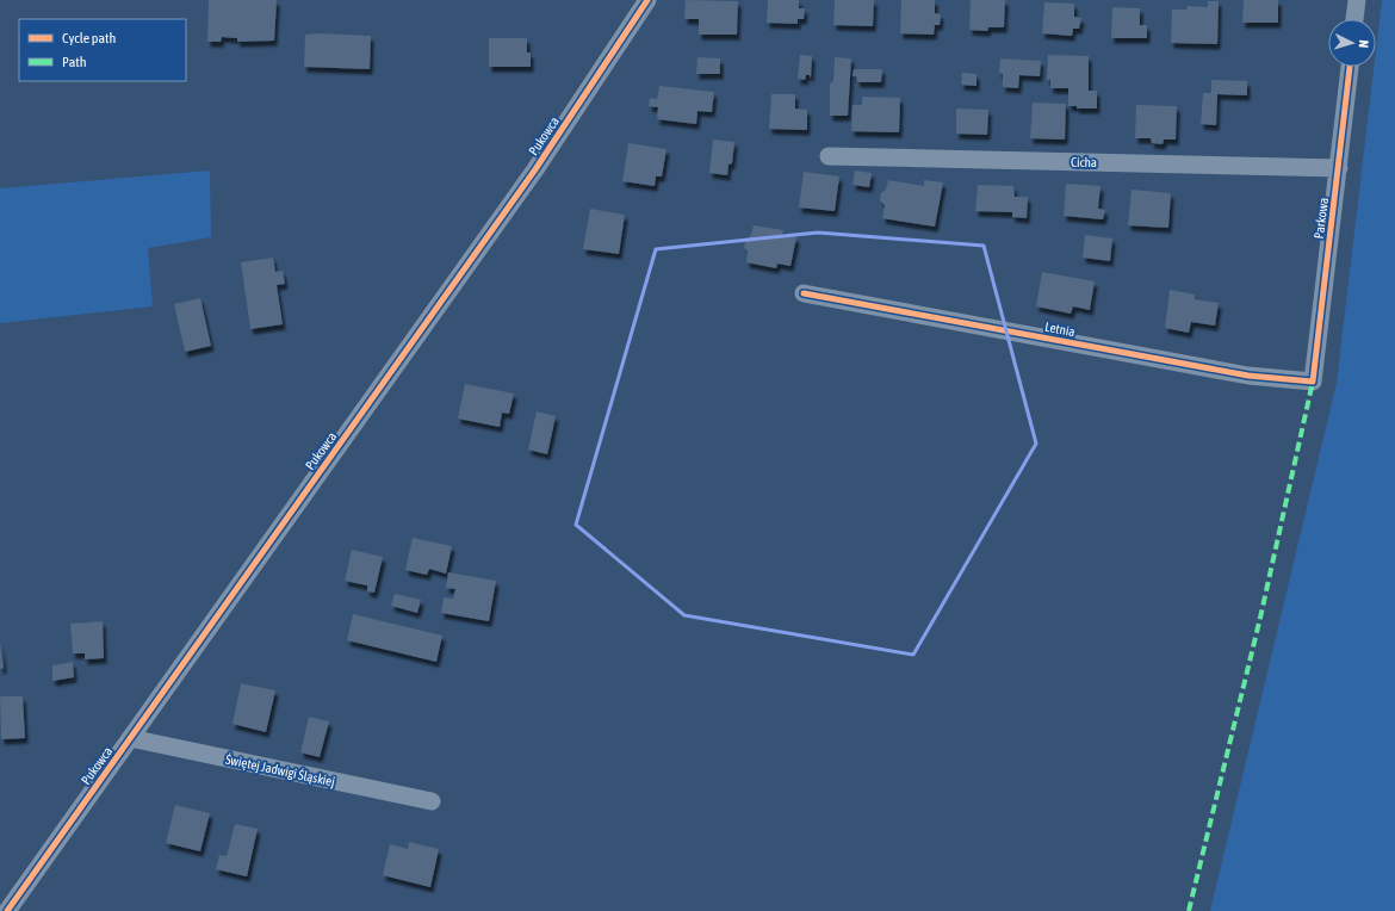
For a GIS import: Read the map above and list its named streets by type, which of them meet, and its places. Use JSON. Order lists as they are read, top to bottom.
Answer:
{
  "streets": {
    "street": [
      "Pukowca",
      "Cicha",
      "Parkowa",
      "Letnia",
      "Świętej Jadwigi Śląskiej"
    ]
  },
  "crossings": [
    ["Pukowca", "Świętej Jadwigi Śląskiej"],
    ["Cicha", "Parkowa"],
    ["Parkowa", "Letnia"]
  ],
  "legend": ["Cycle path", "Path"],
  "north": "right"
}
